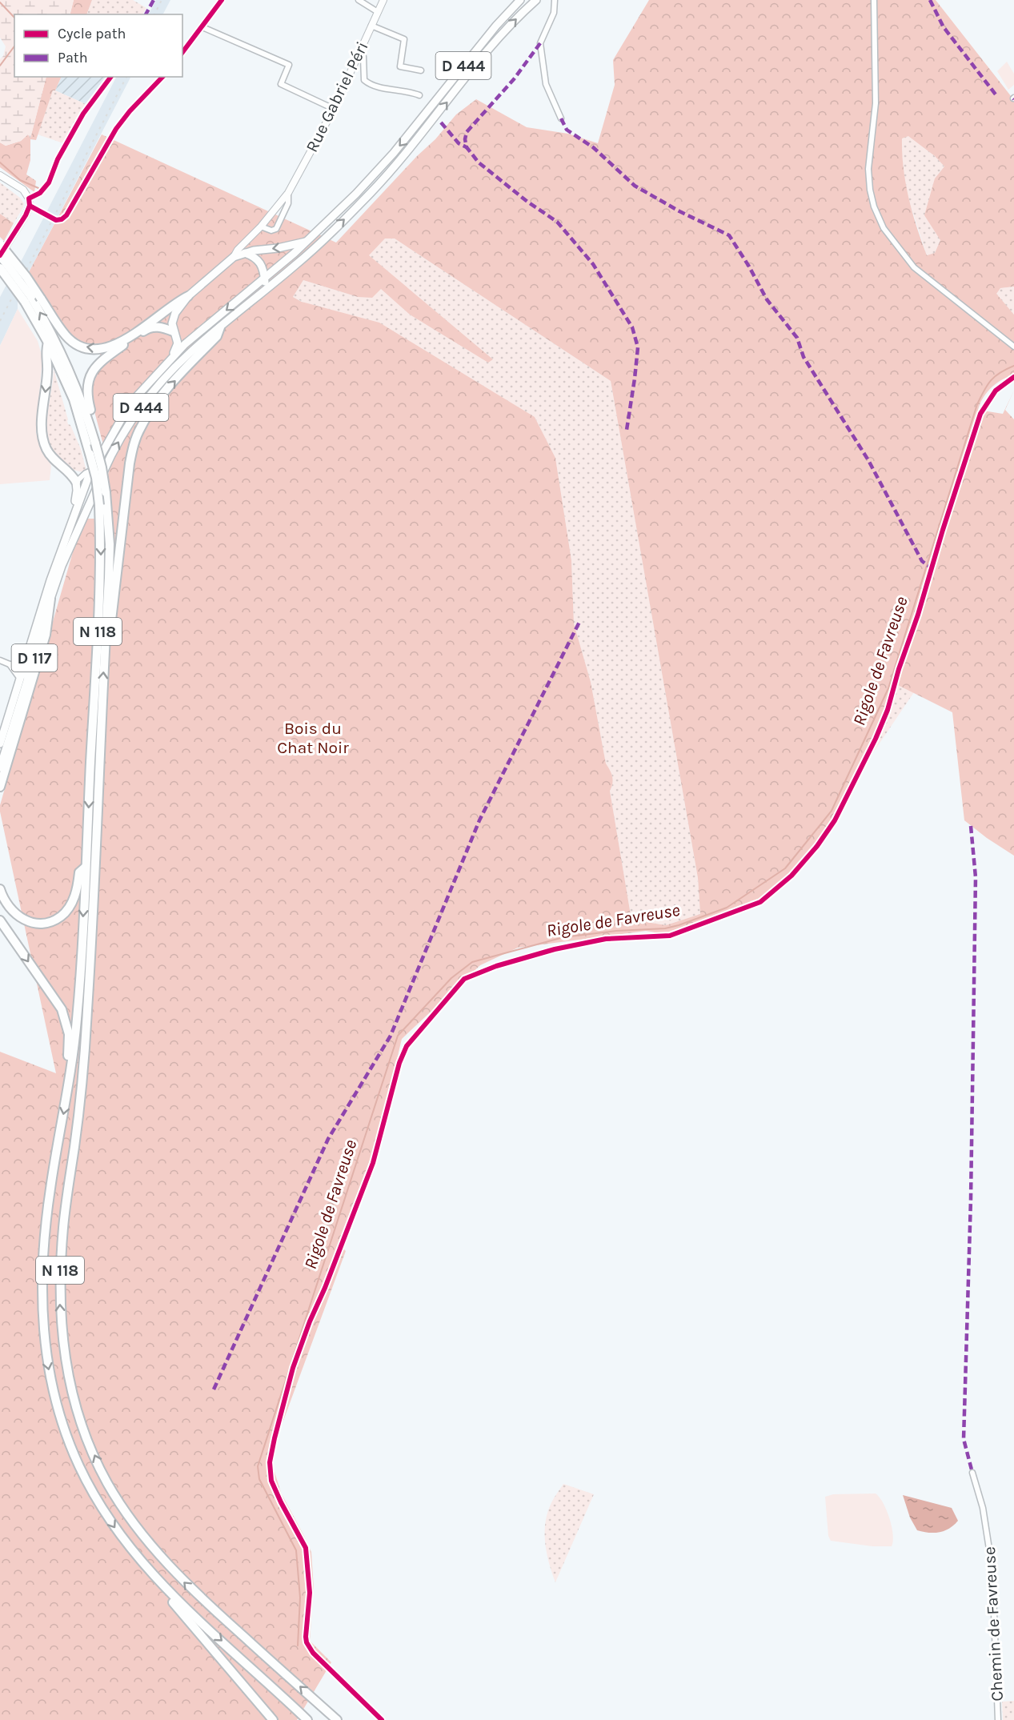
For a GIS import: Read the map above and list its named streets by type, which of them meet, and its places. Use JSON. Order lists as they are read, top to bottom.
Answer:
{
  "streets": {
    "highway": ["N 118"],
    "main road": ["D 444", "D 117"],
    "street": ["Rue Gabriel Péri", "Chemin de Favreuse"]
  },
  "crossings": [
    ["D 444", "D 117"]
  ],
  "water": ["Rigole de Favreuse"],
  "parks": ["Bois du Chat Noir"],
  "legend": ["Cycle path", "Path"]
}
